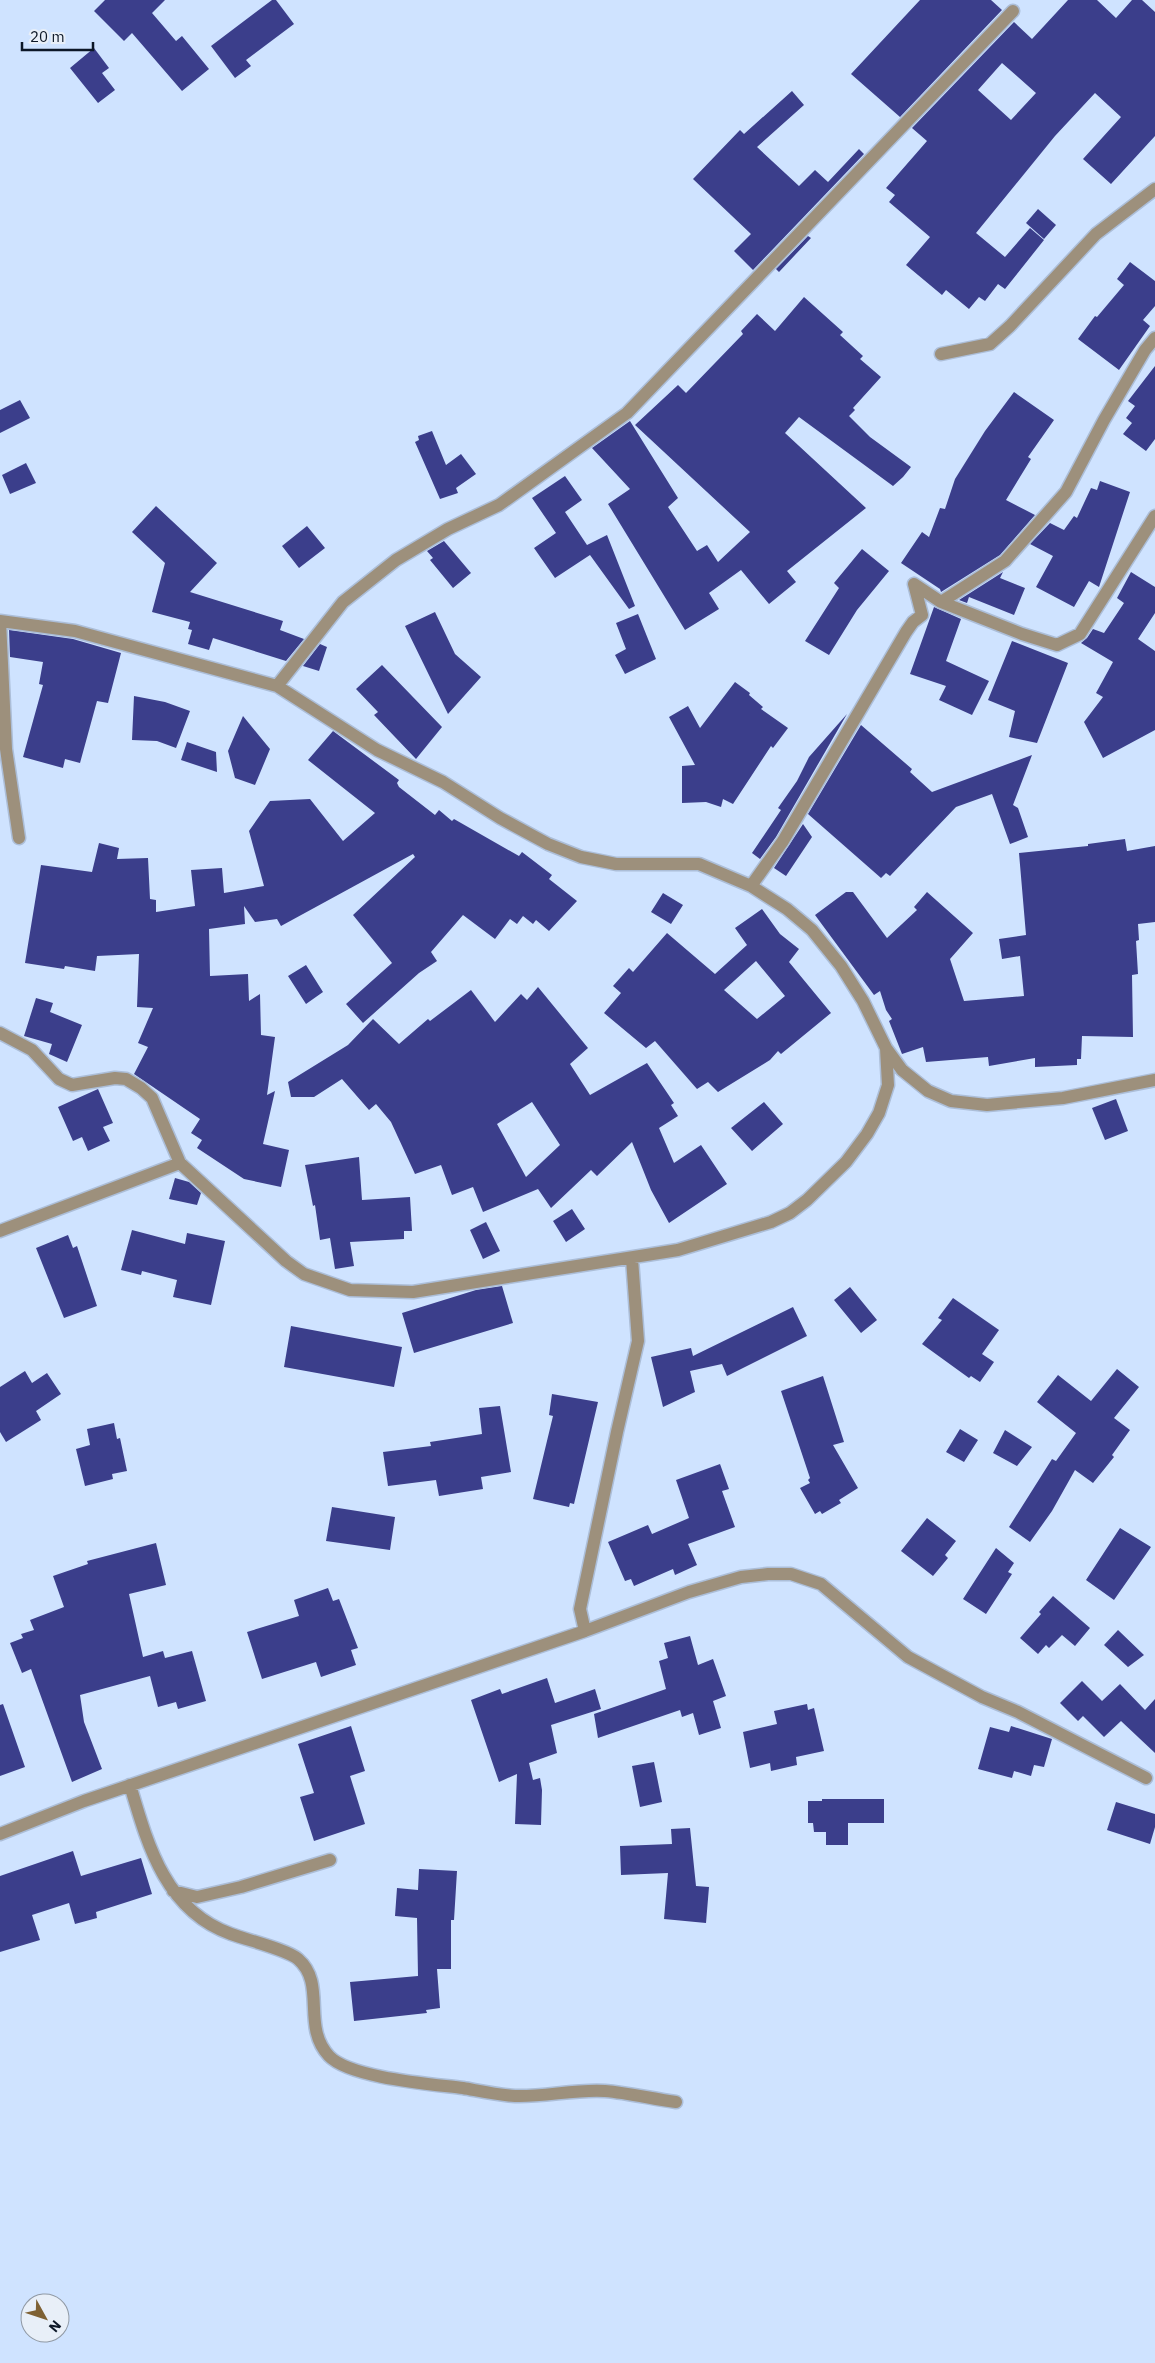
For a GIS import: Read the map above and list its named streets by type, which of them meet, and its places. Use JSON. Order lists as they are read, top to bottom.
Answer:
{
  "scale_bar": "20 m",
  "north": "bottom right"
}
